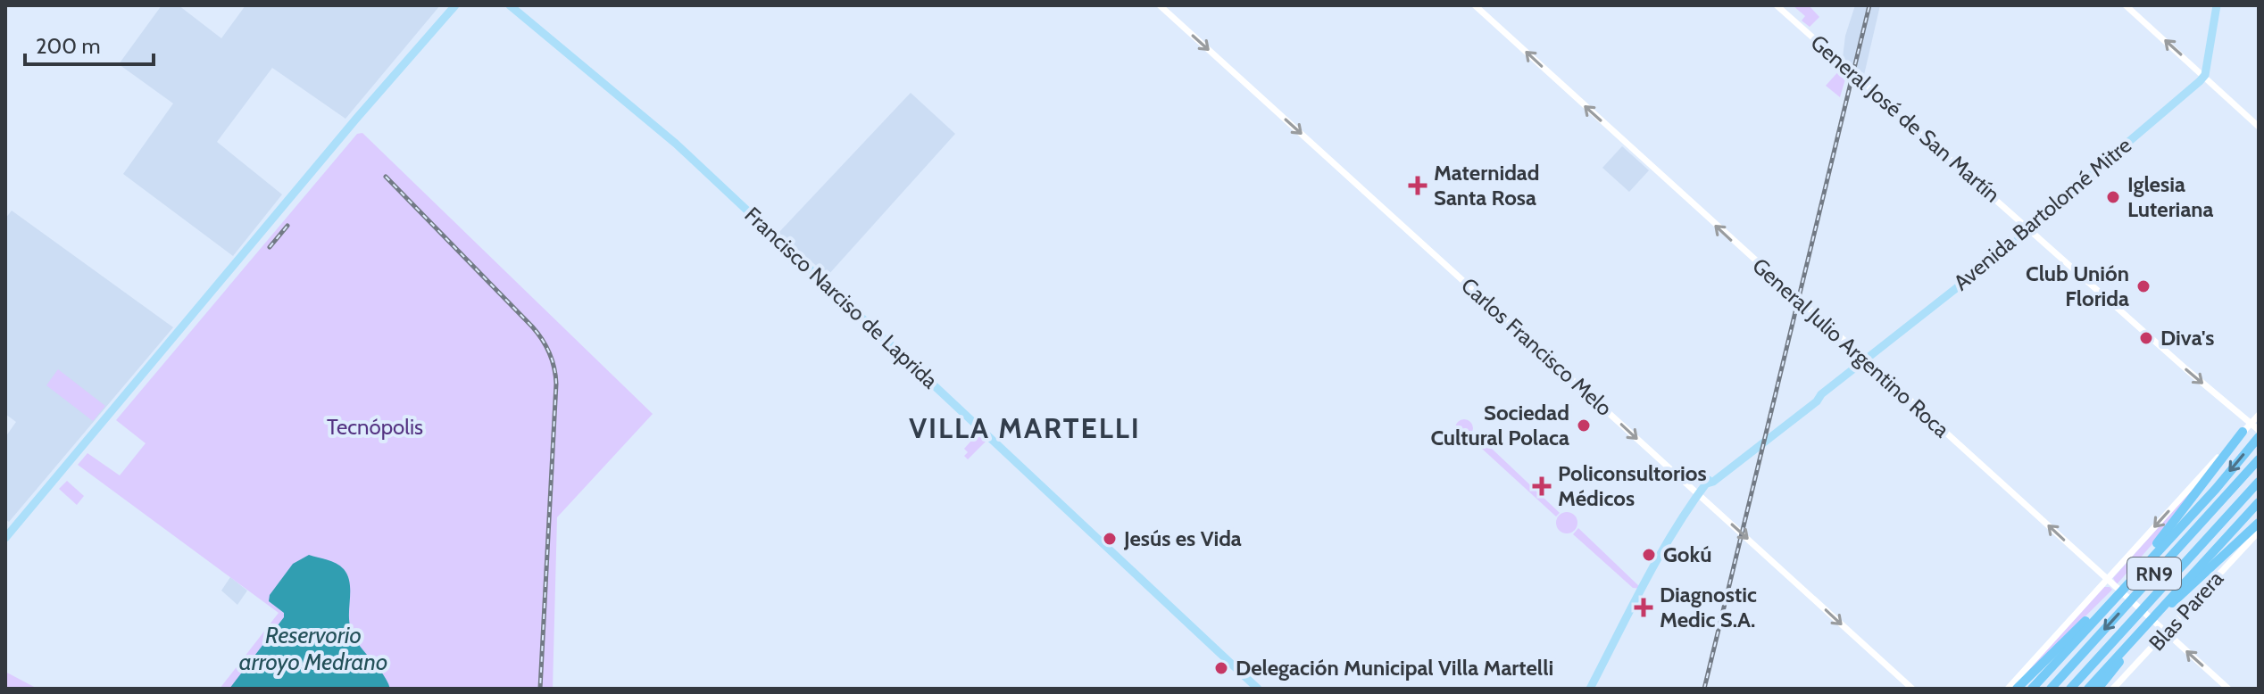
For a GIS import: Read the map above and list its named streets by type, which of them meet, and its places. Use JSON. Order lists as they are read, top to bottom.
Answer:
{
  "streets": {
    "highway": ["RN9"],
    "main road": ["Avenida Bartolomé Mitre", "Francisco Narciso de Laprida"],
    "street": [
      "General José de San Martín",
      "Carlos Francisco Melo",
      "General Julio Argentino Roca",
      "Blas Parera"
    ]
  },
  "crossings": [
    ["General José de San Martín", "Avenida Bartolomé Mitre"],
    ["Avenida Bartolomé Mitre", "Carlos Francisco Melo"],
    ["Avenida Bartolomé Mitre", "General Julio Argentino Roca"],
    ["General Julio Argentino Roca", "Blas Parera"]
  ],
  "one_way": ["General José de San Martín", "Carlos Francisco Melo", "General Julio Argentino Roca"],
  "districts": ["VILLA MARTELLI"],
  "water": ["Reservorio arroyo Medrano"],
  "parks": ["Tecnópolis"],
  "places": {
    "health": ["Maternidad Santa Rosa", "Policonsultorios Médicos", "Diagnostic Medic S.A."],
    "other": [
      "Iglesia Luteriana",
      "Club Unión Florida",
      "Diva's",
      "Sociedad Cultural Polaca",
      "Jesús es Vida",
      "Gokú",
      "Delegación Municipal Villa Martelli"
    ]
  },
  "scale_bar": "200 m"
}
